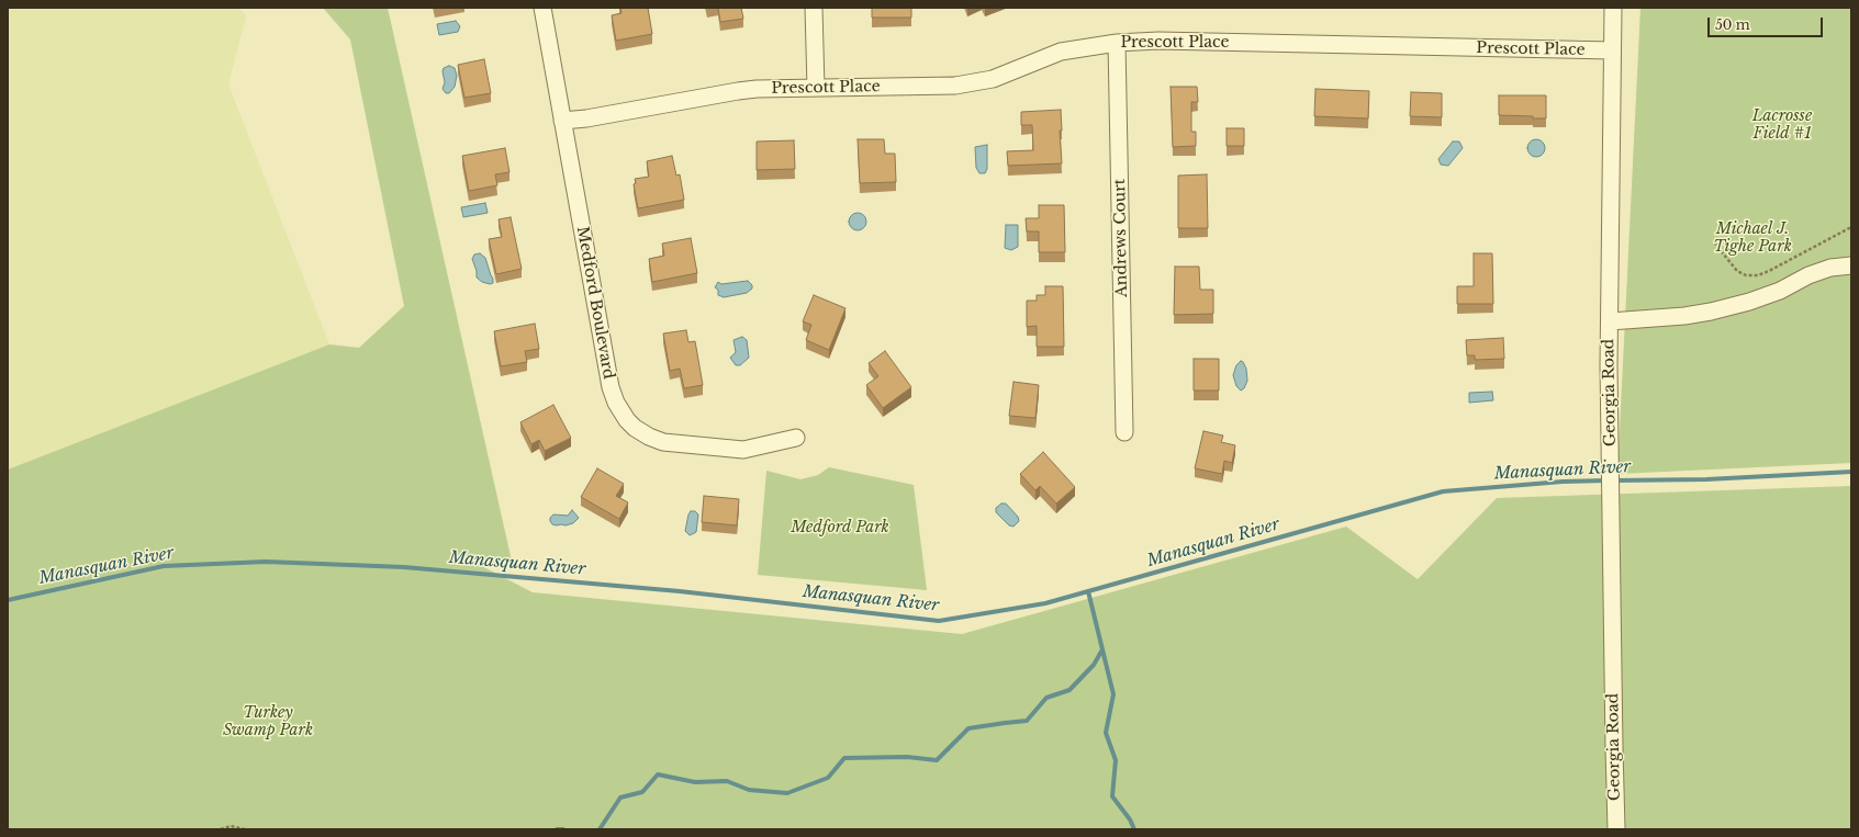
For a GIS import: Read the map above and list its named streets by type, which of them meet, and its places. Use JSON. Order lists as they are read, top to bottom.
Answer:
{
  "streets": {
    "street": [
      "Prescott Place",
      "Andrews Court",
      "Medford Boulevard",
      "Georgia Road"
    ]
  },
  "crossings": [
    ["Prescott Place", "Andrews Court"],
    ["Prescott Place", "Medford Boulevard"],
    ["Prescott Place", "Georgia Road"]
  ],
  "water": ["Manasquan River"],
  "parks": [
    "Lacrosse Field #1",
    "Michael J. Tighe Park",
    "Medford Park",
    "Turkey Swamp Park"
  ],
  "scale_bar": "50 m"
}
